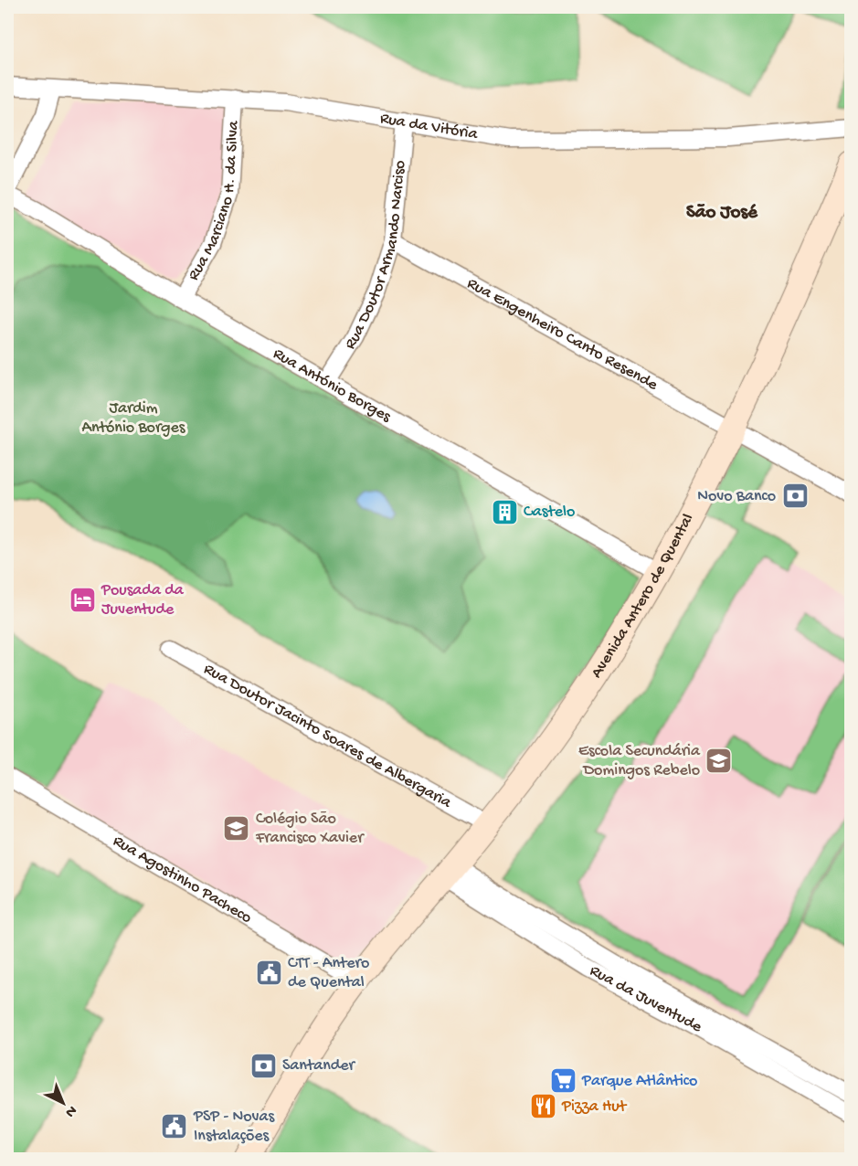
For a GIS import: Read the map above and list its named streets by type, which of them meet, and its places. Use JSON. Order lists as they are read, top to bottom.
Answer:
{
  "streets": {
    "main road": ["Avenida Antero de Quental"],
    "street": [
      "Rua da Vitória",
      "Rua Marciano H. da Silva",
      "Rua Doutor Armando Narciso",
      "Rua Engenheiro Canto Resende",
      "Rua António Borges",
      "Rua Doutor Jacinto Soares de Albergaria",
      "Rua Agostinho Pacheco",
      "Rua da Juventude"
    ]
  },
  "crossings": [
    ["Rua da Vitória", "Rua Marciano H. da Silva"],
    ["Rua da Vitória", "Rua Doutor Armando Narciso"],
    ["Rua Marciano H. da Silva", "Rua António Borges"],
    ["Rua Doutor Armando Narciso", "Rua Engenheiro Canto Resende"],
    ["Rua Doutor Armando Narciso", "Rua António Borges"],
    ["Rua Engenheiro Canto Resende", "Avenida Antero de Quental"],
    ["Rua António Borges", "Avenida Antero de Quental"],
    ["Avenida Antero de Quental", "Rua Doutor Jacinto Soares de Albergaria"],
    ["Avenida Antero de Quental", "Rua Agostinho Pacheco"],
    ["Avenida Antero de Quental", "Rua da Juventude"]
  ],
  "districts": ["São José"],
  "parks": ["Jardim António Borges"],
  "places": {
    "bank": ["Novo Banco", "Santander"],
    "building": ["Castelo"],
    "hotel": ["Pousada da Juventude"],
    "school or university": ["Escola Secundária Domingos Rebelo", "Colégio São Francisco Xavier"],
    "public building": ["CTT - Antero de Quental", "PSP - Novas Instalações"],
    "supermarket": ["Parque Atlântico"],
    "restaurant": ["Pizza Hut"]
  },
  "north": "bottom right"
}
